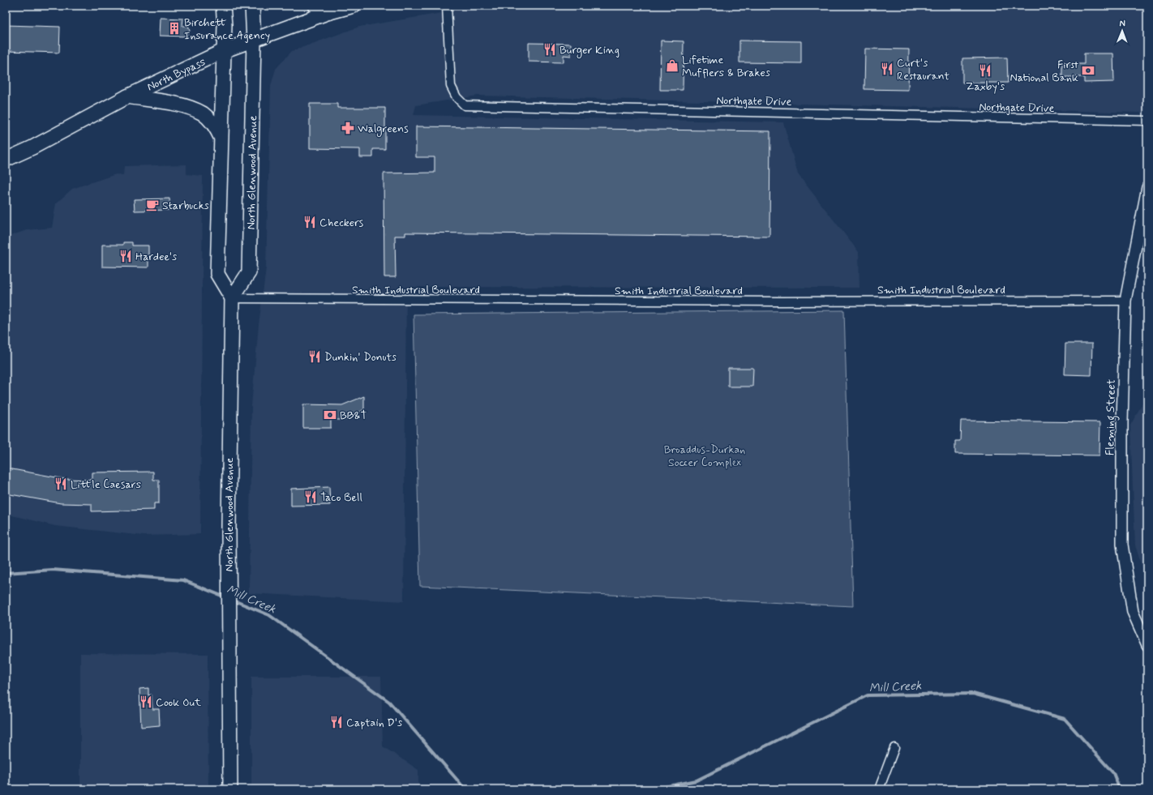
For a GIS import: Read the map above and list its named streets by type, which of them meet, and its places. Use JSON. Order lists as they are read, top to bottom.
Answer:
{
  "streets": {
    "main road": ["North Bypass", "North Glenwood Avenue"],
    "street": ["Northgate Drive", "Smith Industrial Boulevard", "Fleming Street"]
  },
  "crossings": [
    ["North Bypass", "North Glenwood Avenue"],
    ["North Glenwood Avenue", "Smith Industrial Boulevard"],
    ["Smith Industrial Boulevard", "Fleming Street"]
  ],
  "water": ["Mill Creek"],
  "parks": ["Broaddus-Durkan Soccer Complex"],
  "places": {
    "building": ["Birchett Insurance Agency"],
    "restaurant": [
      "Burger King",
      "Curt's Restaurant",
      "Zaxby's",
      "Checkers",
      "Hardee's",
      "Dunkin' Donuts",
      "Little Caesars",
      "Taco Bell",
      "Cook Out",
      "Captain D's"
    ],
    "shop": ["Lifetime Mufflers & Brakes"],
    "bank": ["First National Bank", "BB&T"],
    "pharmacy": ["Walgreens"],
    "cafe": ["Starbucks"]
  },
  "north": "top"
}
